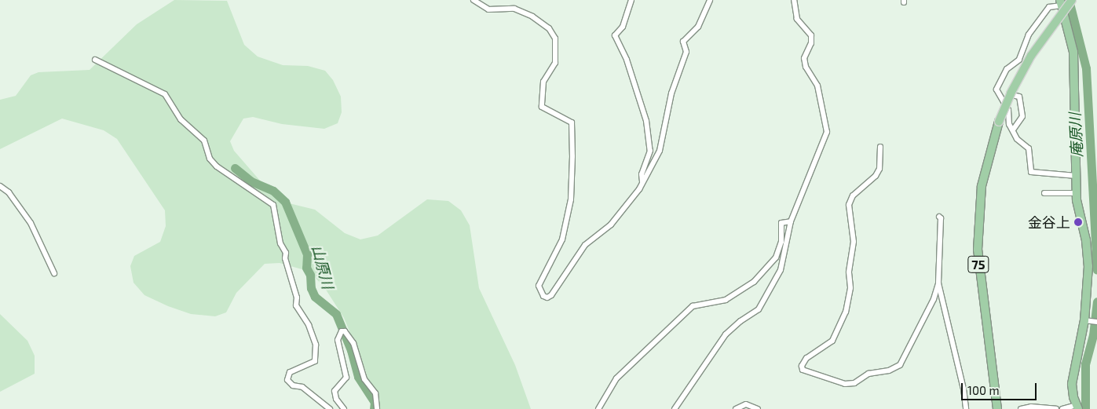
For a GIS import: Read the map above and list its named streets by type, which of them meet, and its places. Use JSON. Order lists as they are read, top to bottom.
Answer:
{
  "streets": {
    "main road": ["75"]
  },
  "water": ["庵原川", "山原川"],
  "places": ["金谷上"],
  "scale_bar": "100 m"
}
